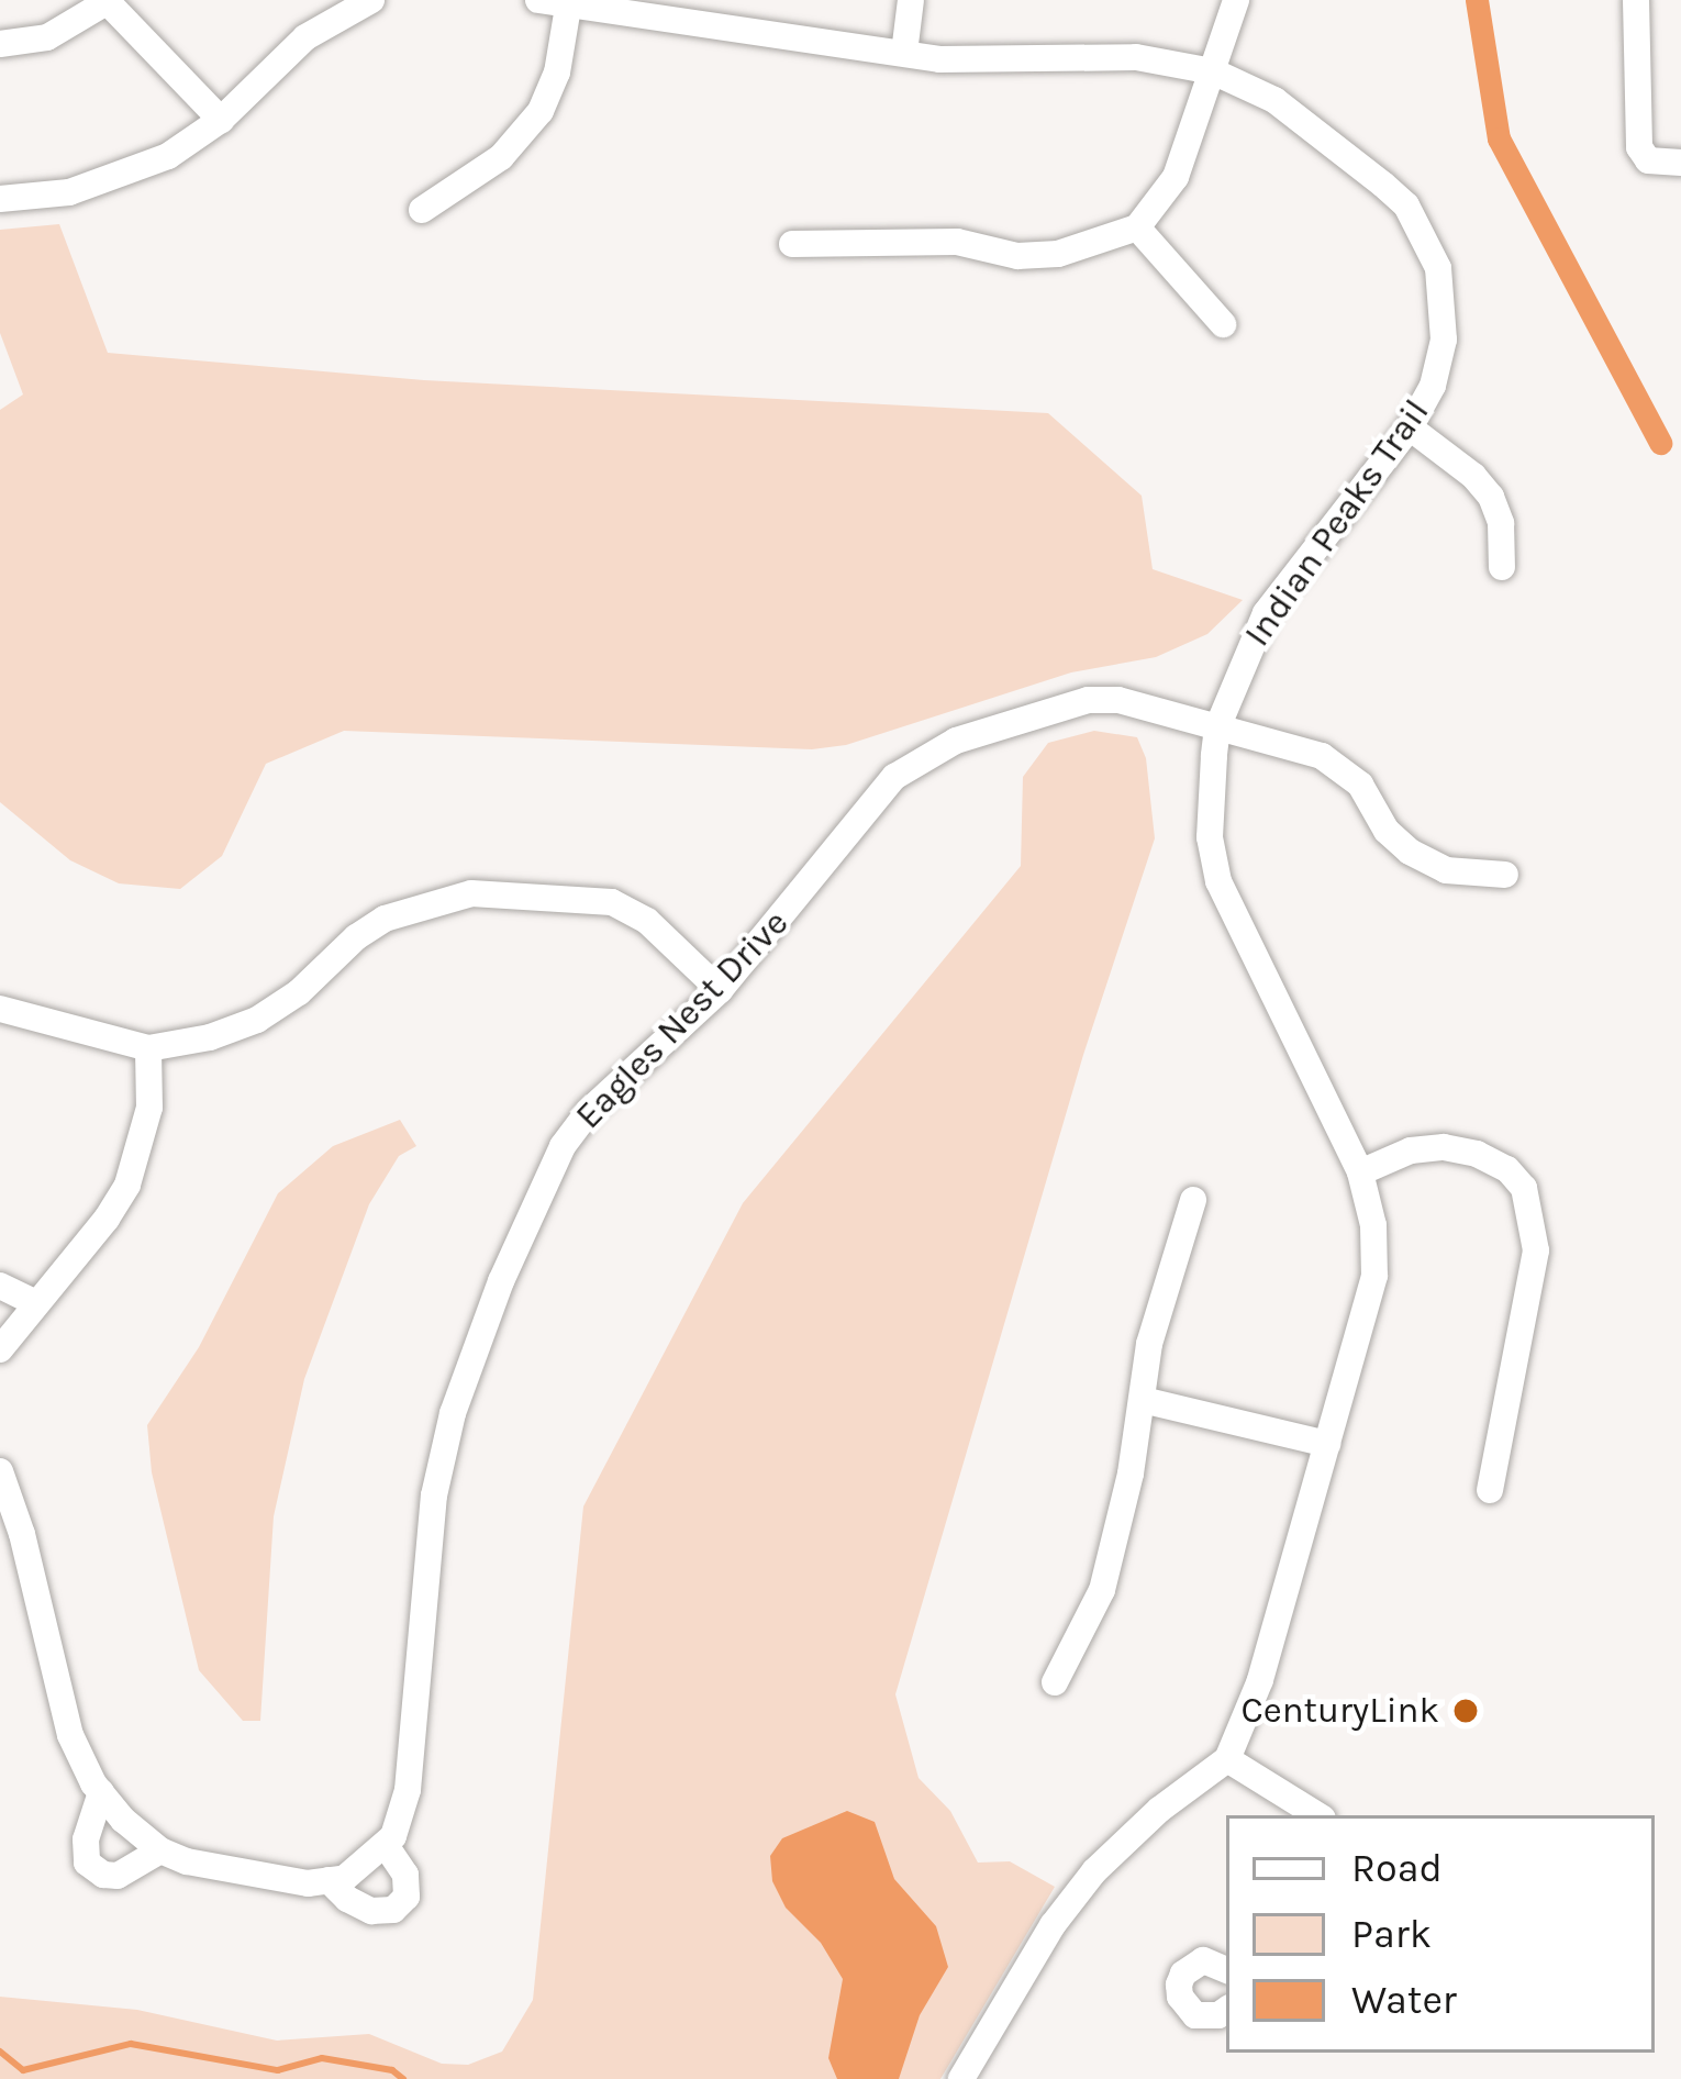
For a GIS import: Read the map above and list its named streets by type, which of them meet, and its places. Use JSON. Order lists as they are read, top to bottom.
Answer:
{
  "streets": {
    "street": ["Indian Peaks Trail", "Eagles Nest Drive"]
  },
  "crossings": [
    ["Indian Peaks Trail", "Eagles Nest Drive"]
  ],
  "places": ["CenturyLink"],
  "legend": ["Road", "Park", "Water"]
}
